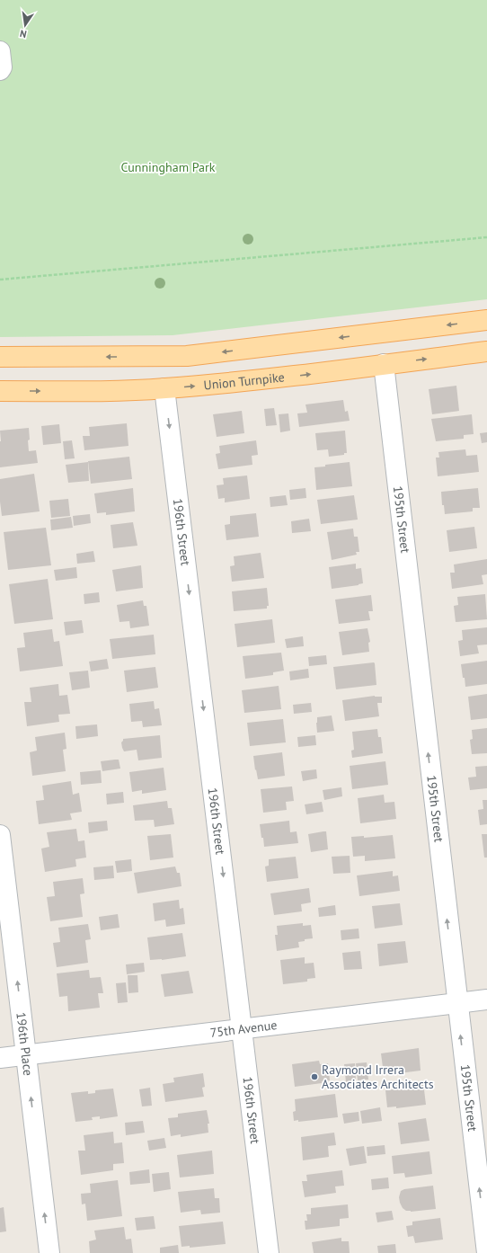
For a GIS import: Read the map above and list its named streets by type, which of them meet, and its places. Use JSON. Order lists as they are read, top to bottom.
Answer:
{
  "streets": {
    "main road": ["Union Turnpike"],
    "street": [
      "195th Street",
      "196th Street",
      "75th Avenue",
      "196th Place"
    ]
  },
  "crossings": [
    ["Union Turnpike", "195th Street"],
    ["Union Turnpike", "196th Street"],
    ["195th Street", "75th Avenue"],
    ["196th Street", "75th Avenue"],
    ["75th Avenue", "196th Place"]
  ],
  "one_way": ["195th Street", "196th Street", "196th Place"],
  "parks": ["Cunningham Park"],
  "places": ["Raymond Irrera Associates Architects"],
  "north": "bottom"
}
